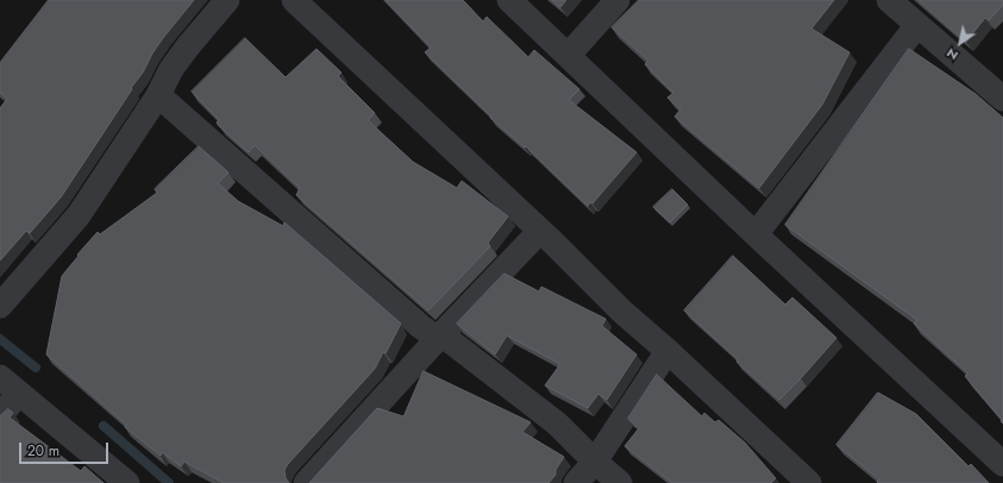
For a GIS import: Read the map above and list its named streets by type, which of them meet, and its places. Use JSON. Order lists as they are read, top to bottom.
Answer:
{
  "scale_bar": "20 m",
  "north": "bottom left"
}
